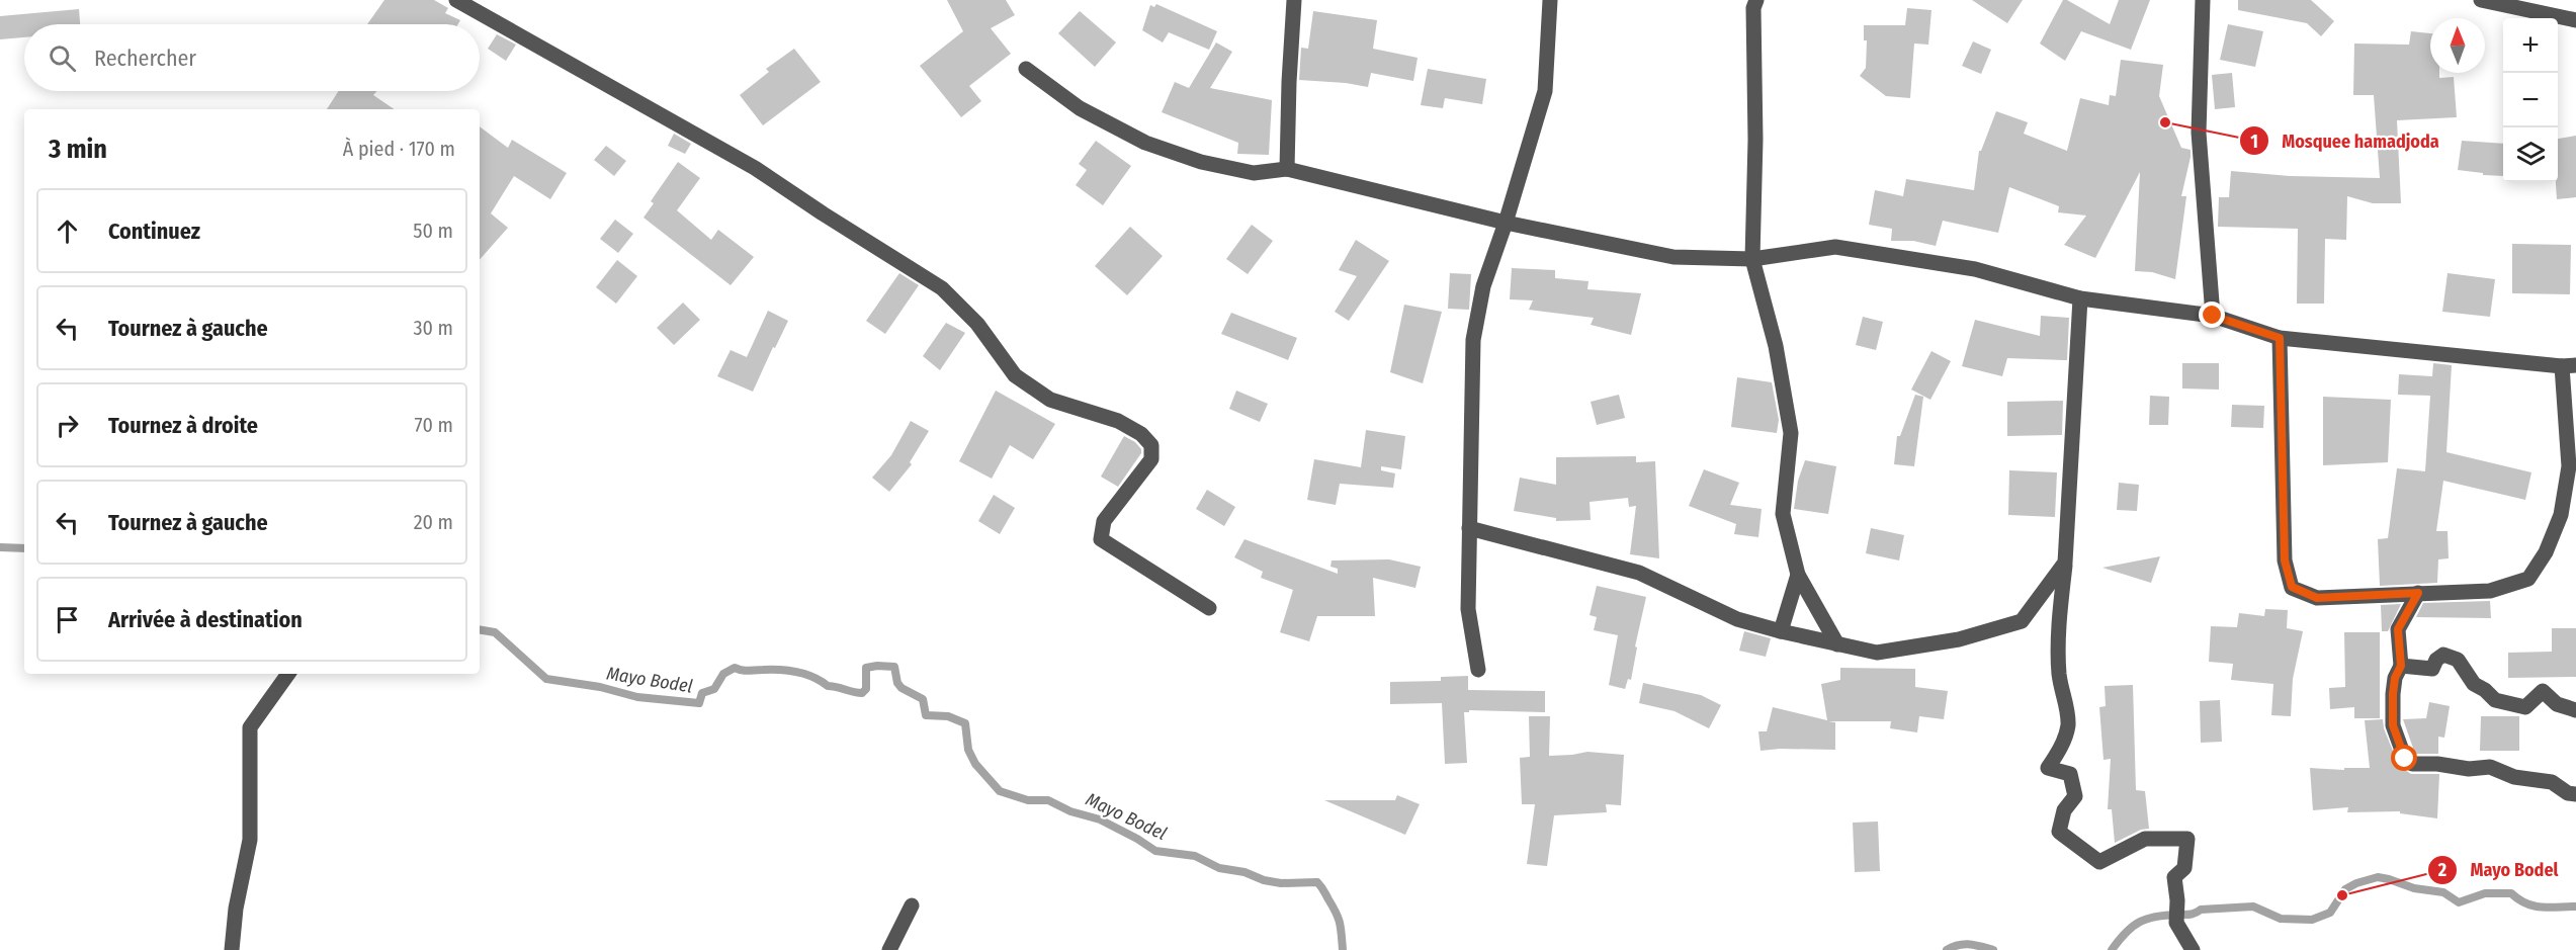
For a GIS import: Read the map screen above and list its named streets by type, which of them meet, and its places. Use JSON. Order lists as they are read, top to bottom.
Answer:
{
  "water": ["Mayo Bodel"],
  "places": ["Mosquee hamadjoda", "Mayo Bodel"],
  "north": "top",
  "page": {
    "map_buttons": ["+", "−"],
    "search": "Rechercher",
    "heading": ["3 min", "À pied · 170 m"],
    "list": [
      ["Continuez", "50 m"],
      ["Tournez à gauche", "30 m"],
      ["Tournez à droite", "70 m"],
      ["Tournez à gauche", "20 m"],
      "Arrivée à destination"
    ]
  }
}
